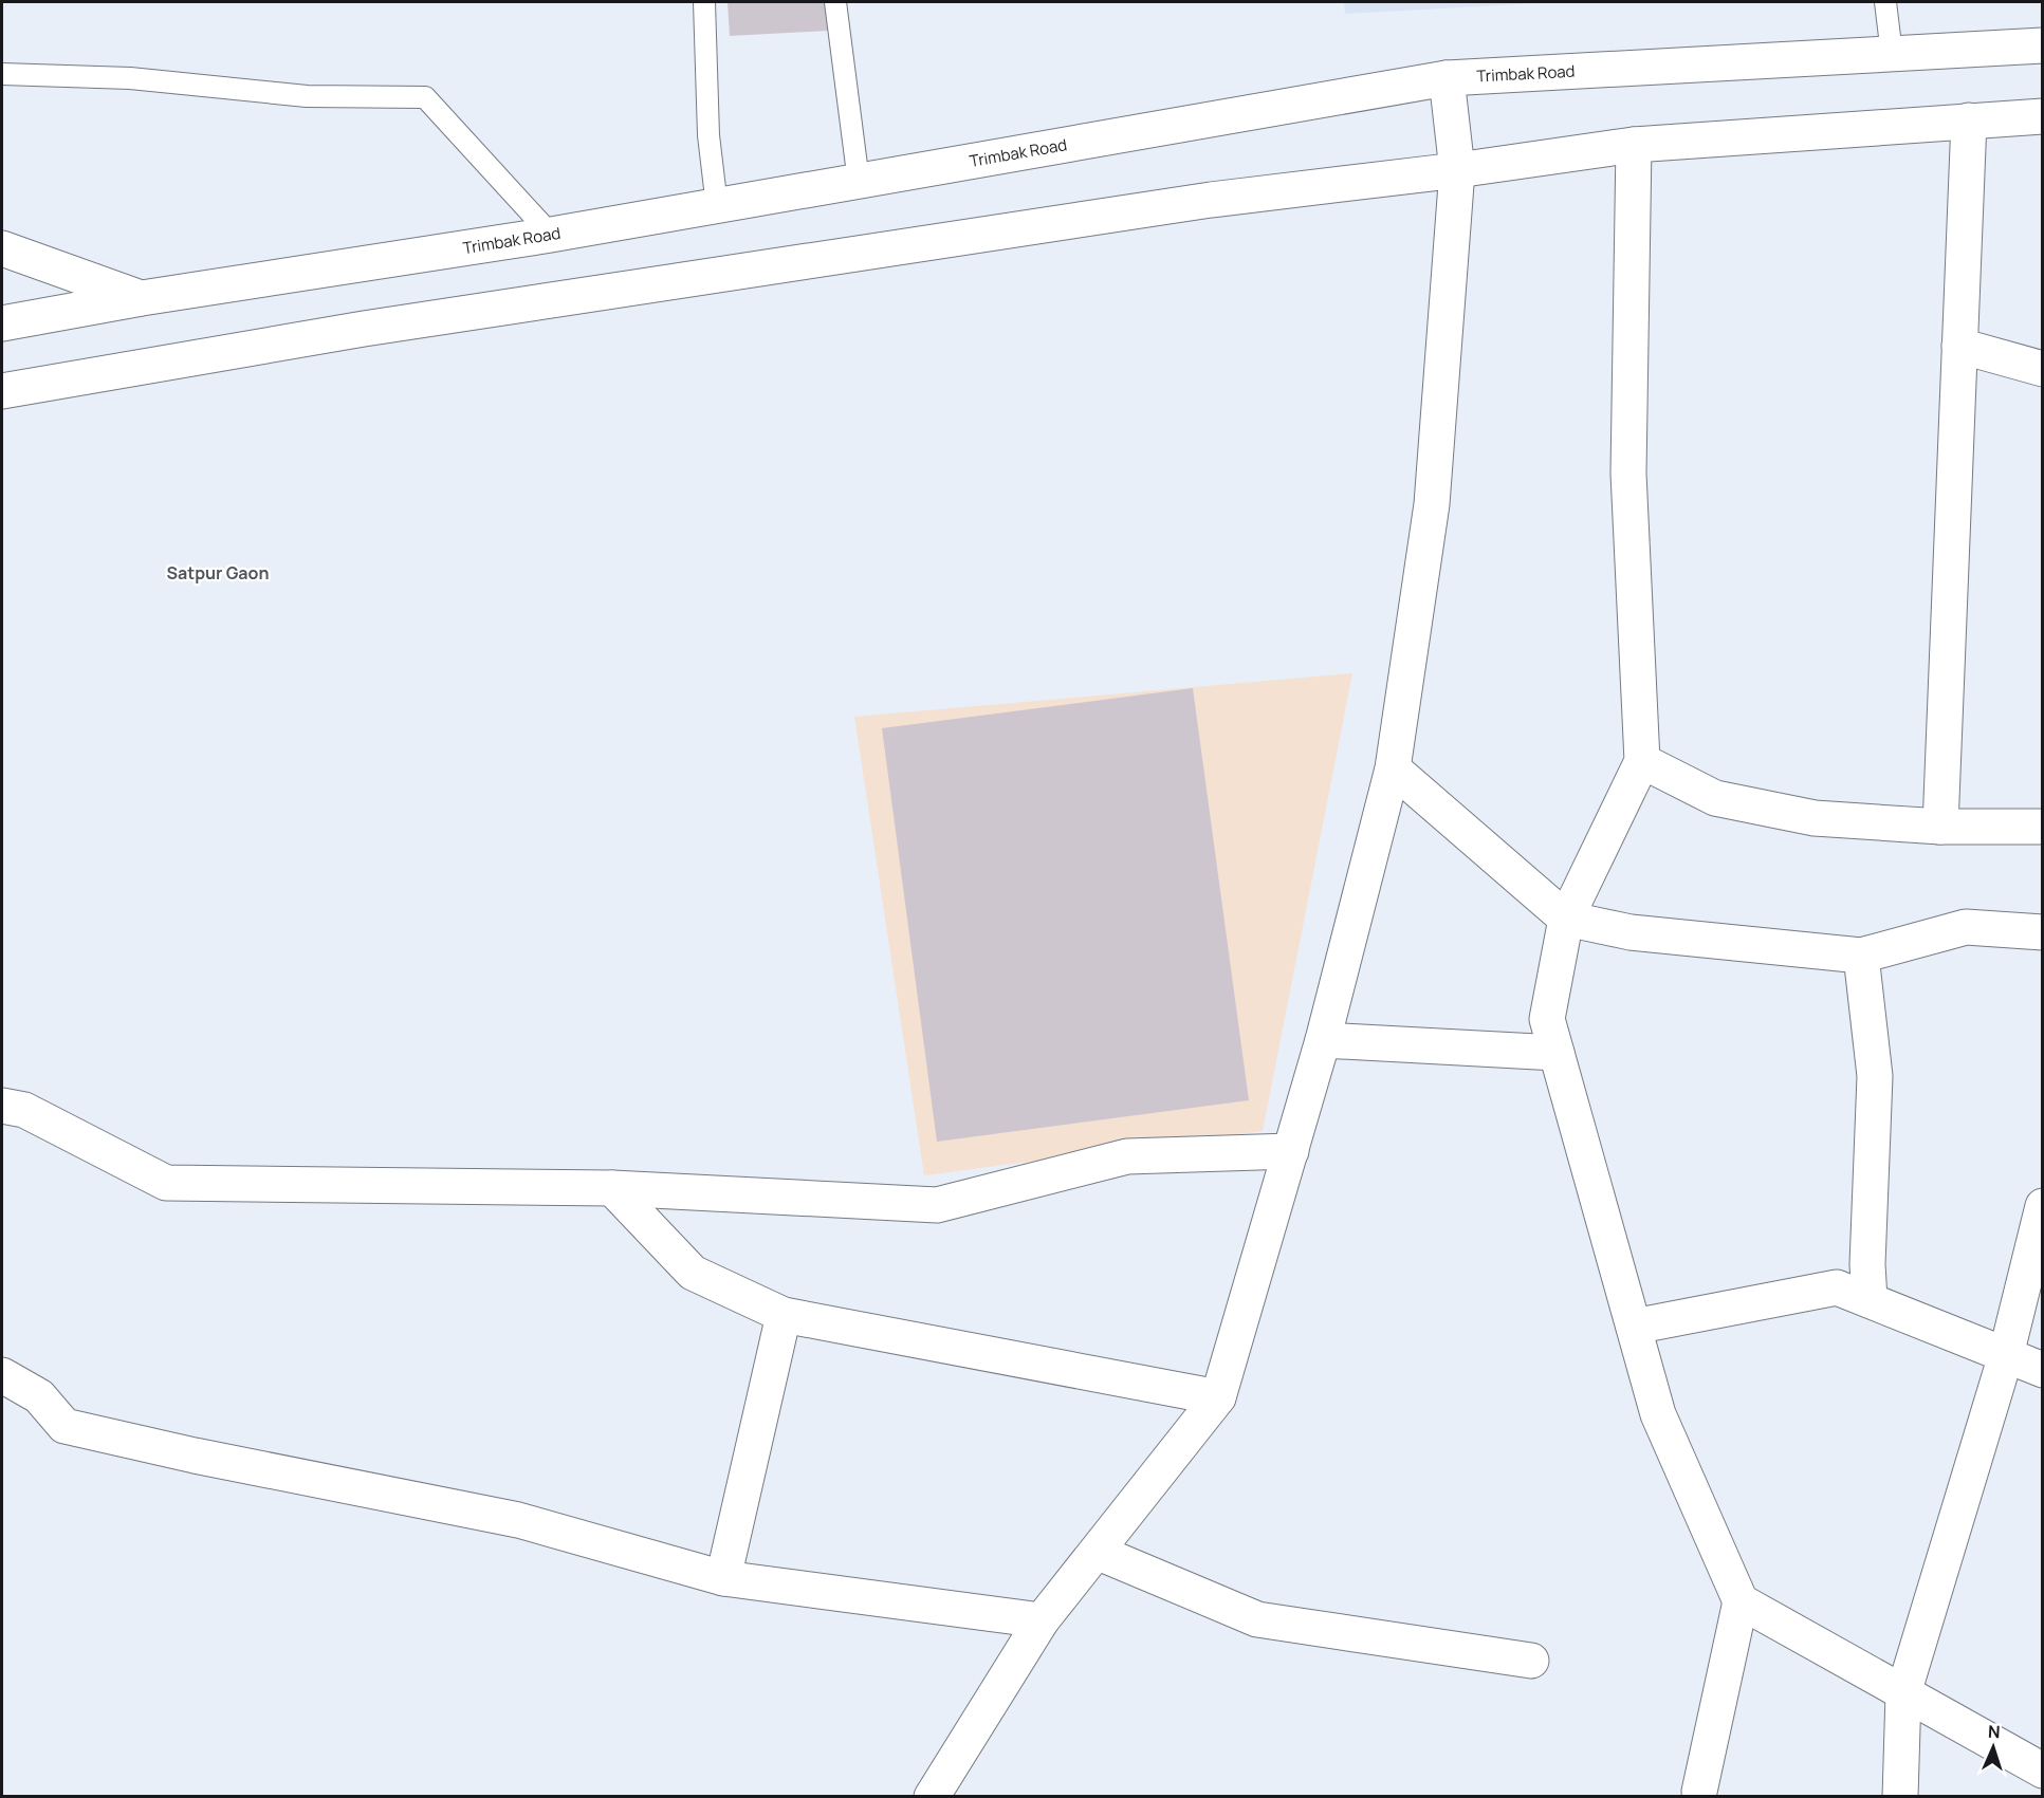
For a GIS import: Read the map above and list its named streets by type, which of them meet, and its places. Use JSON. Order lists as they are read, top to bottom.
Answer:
{
  "streets": {
    "main road": ["Trimbak Road"]
  },
  "districts": ["Satpur Gaon"],
  "north": "top"
}
